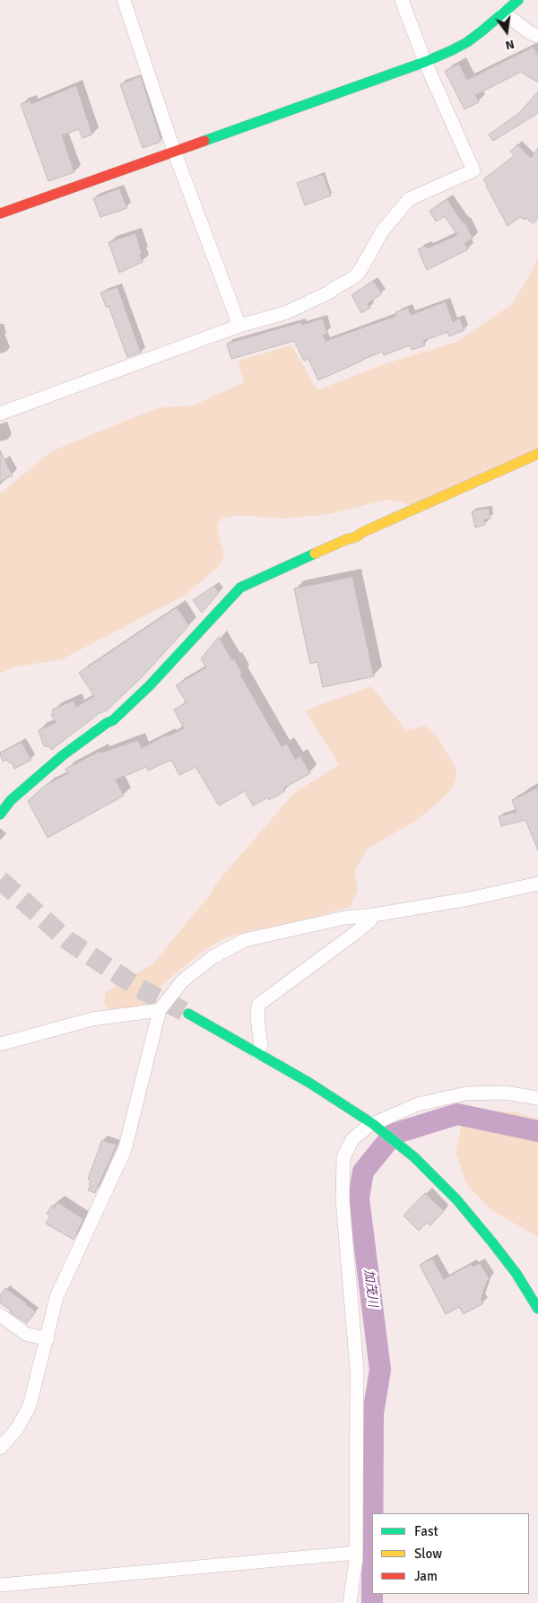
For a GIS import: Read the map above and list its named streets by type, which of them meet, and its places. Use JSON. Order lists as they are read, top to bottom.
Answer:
{
  "water": ["加茂川"],
  "legend": ["Fast", "Slow", "Jam"],
  "north": "bottom"
}
